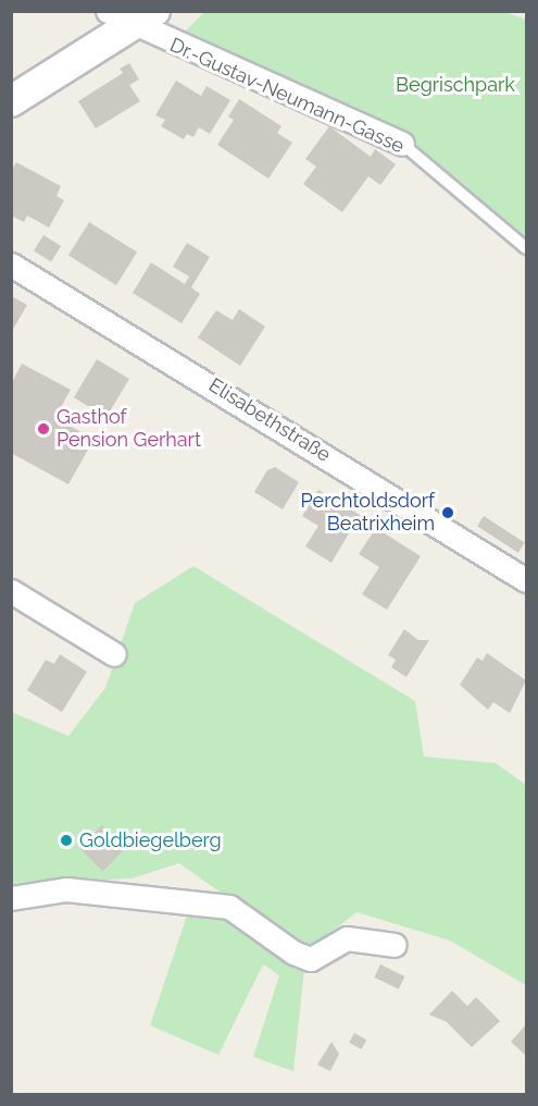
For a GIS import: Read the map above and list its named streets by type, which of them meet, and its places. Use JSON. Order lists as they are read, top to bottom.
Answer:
{
  "streets": {
    "street": ["Dr.-Gustav-Neumann-Gasse", "Elisabethstraße"]
  },
  "parks": ["Begrischpark"],
  "places": ["Gasthof Pension Gerhart", "Perchtoldsdorf Beatrixheim", "Goldbiegelberg"]
}
